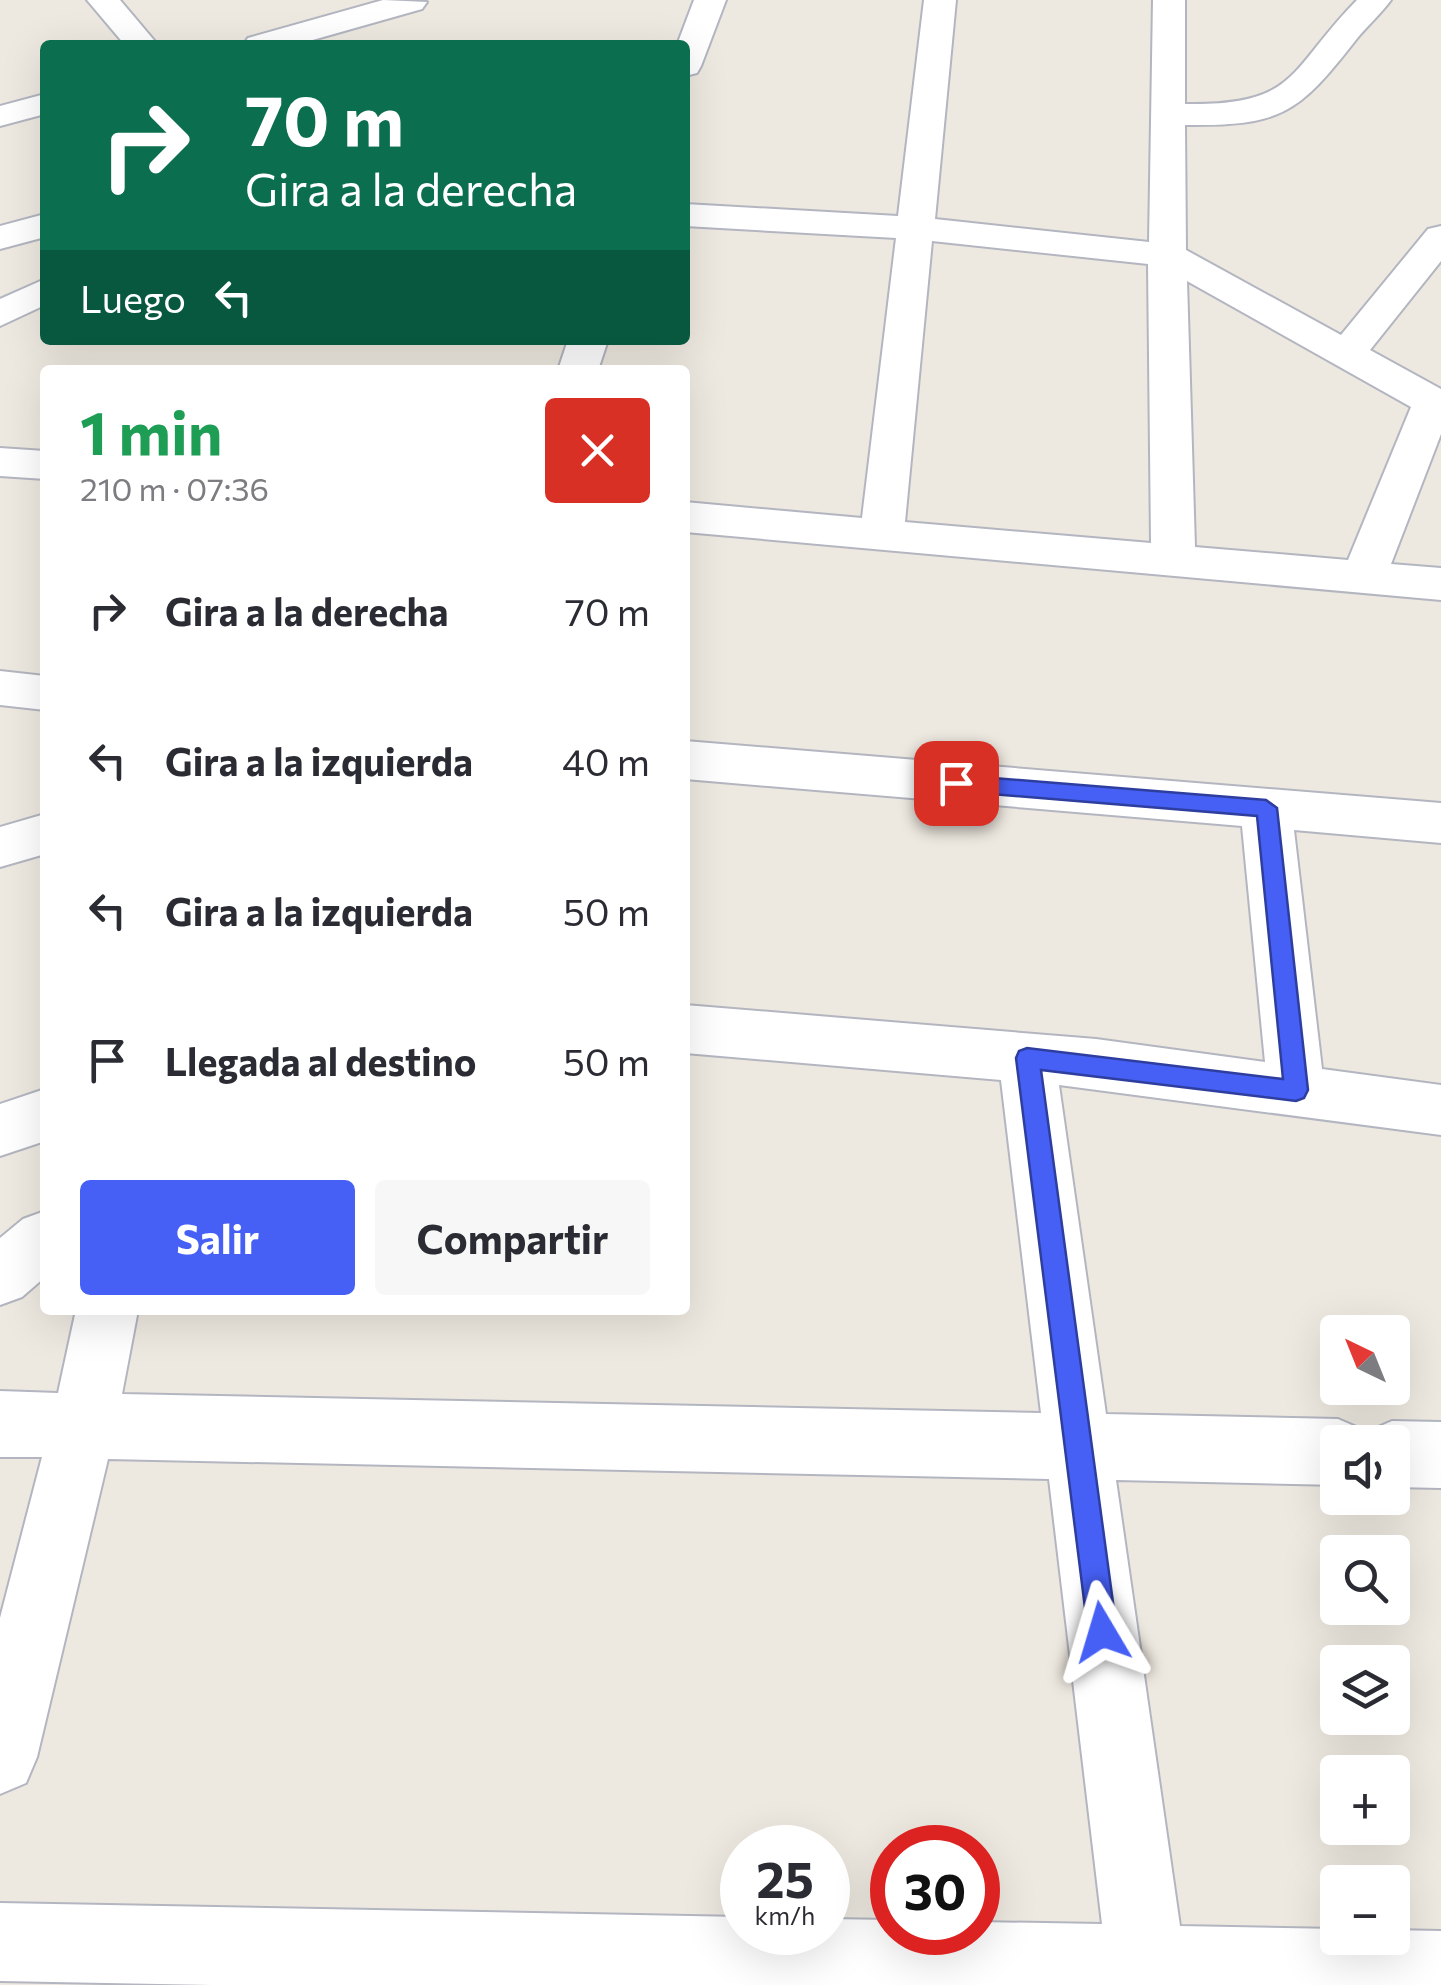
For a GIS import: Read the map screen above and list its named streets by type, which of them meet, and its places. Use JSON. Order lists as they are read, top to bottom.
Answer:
{
  "north": "top left",
  "page": {
    "turn": ["70 m", "Gira a la derecha"],
    "then": "Luego",
    "heading": ["1 min", "210 m · 07:36"],
    "list": [
      {
        "name": "Gira a la derecha",
        "value": "70 m"
      },
      {
        "name": "Gira a la izquierda",
        "value": "40 m"
      },
      {
        "name": "Gira a la izquierda",
        "value": "50 m"
      },
      {
        "name": "Llegada al destino",
        "value": "50 m"
      }
    ],
    "buttons": ["Salir", "Compartir"],
    "map_buttons": ["+", "−"],
    "speed": "25 km/h",
    "limit": "30"
  }
}
